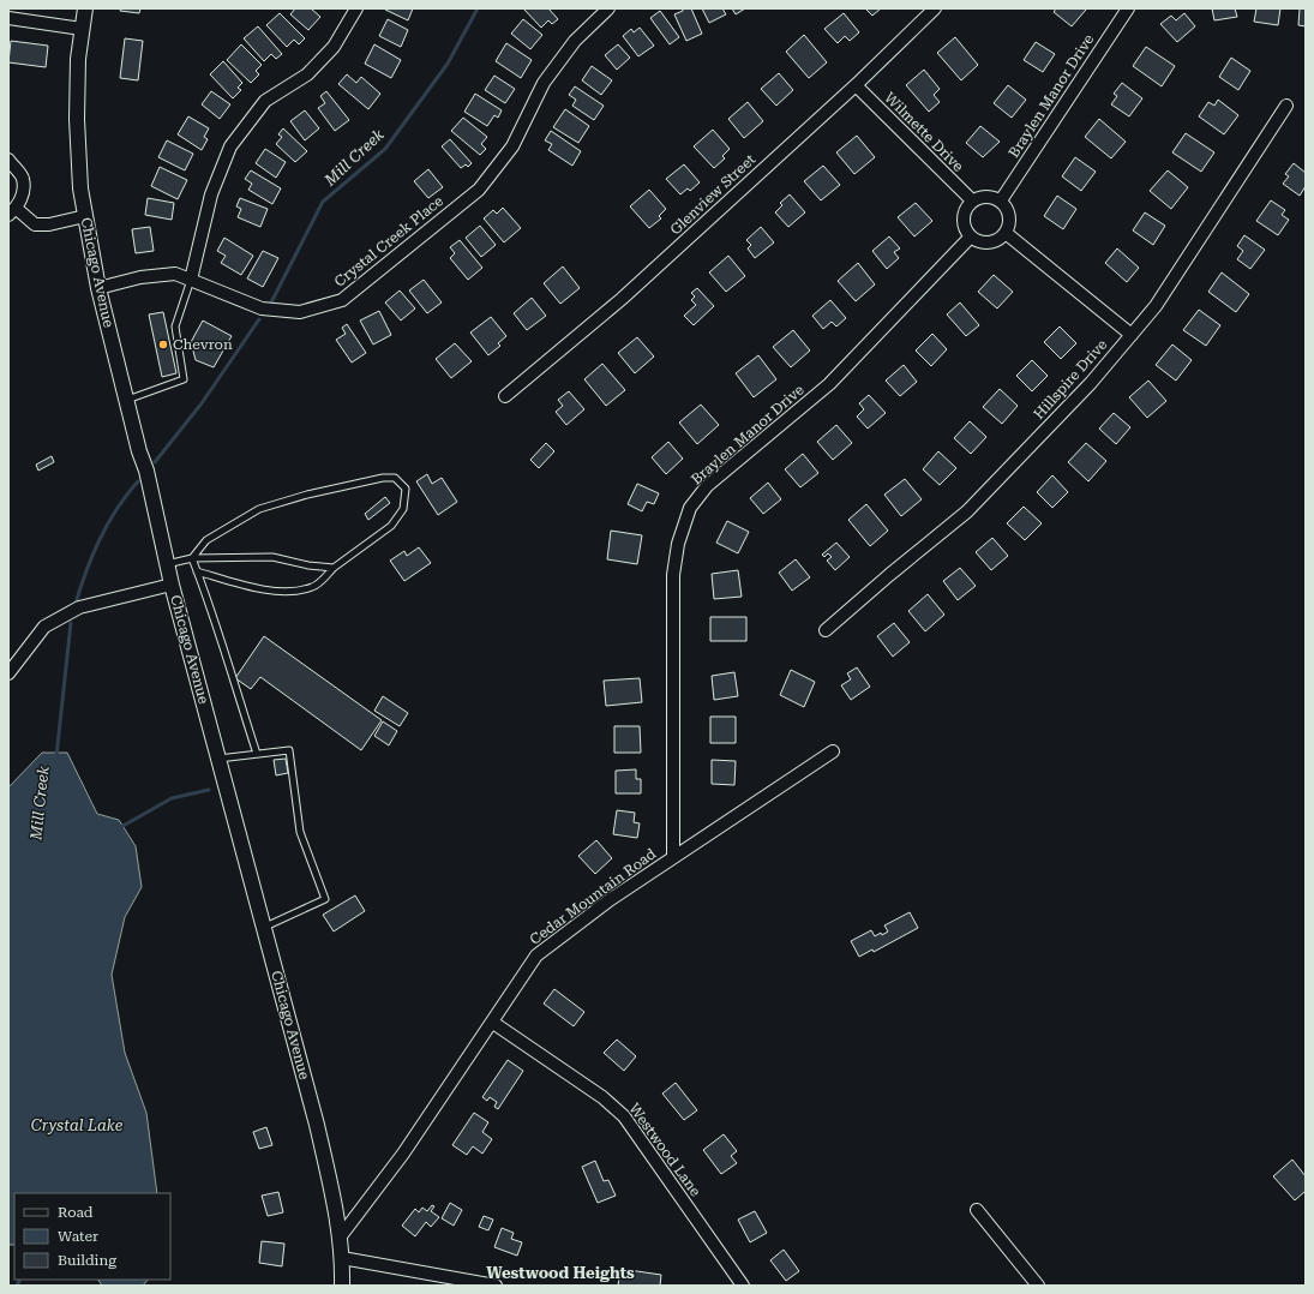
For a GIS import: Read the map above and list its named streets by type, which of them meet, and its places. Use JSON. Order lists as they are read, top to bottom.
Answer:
{
  "streets": {
    "street": [
      "Braylen Manor Drive",
      "Wilmette Drive",
      "Glenview Street",
      "Crystal Creek Place",
      "Chicago Avenue",
      "Hillspire Drive",
      "Cedar Mountain Road",
      "Westwood Lane"
    ]
  },
  "crossings": [
    ["Braylen Manor Drive", "Wilmette Drive"],
    ["Braylen Manor Drive", "Cedar Mountain Road"],
    ["Wilmette Drive", "Glenview Street"],
    ["Crystal Creek Place", "Chicago Avenue"],
    ["Chicago Avenue", "Cedar Mountain Road"],
    ["Cedar Mountain Road", "Westwood Lane"]
  ],
  "districts": ["Westwood Heights"],
  "water": ["Mill Creek", "Crystal Lake"],
  "places": ["Chevron"],
  "legend": ["Road", "Water", "Building"]
}
